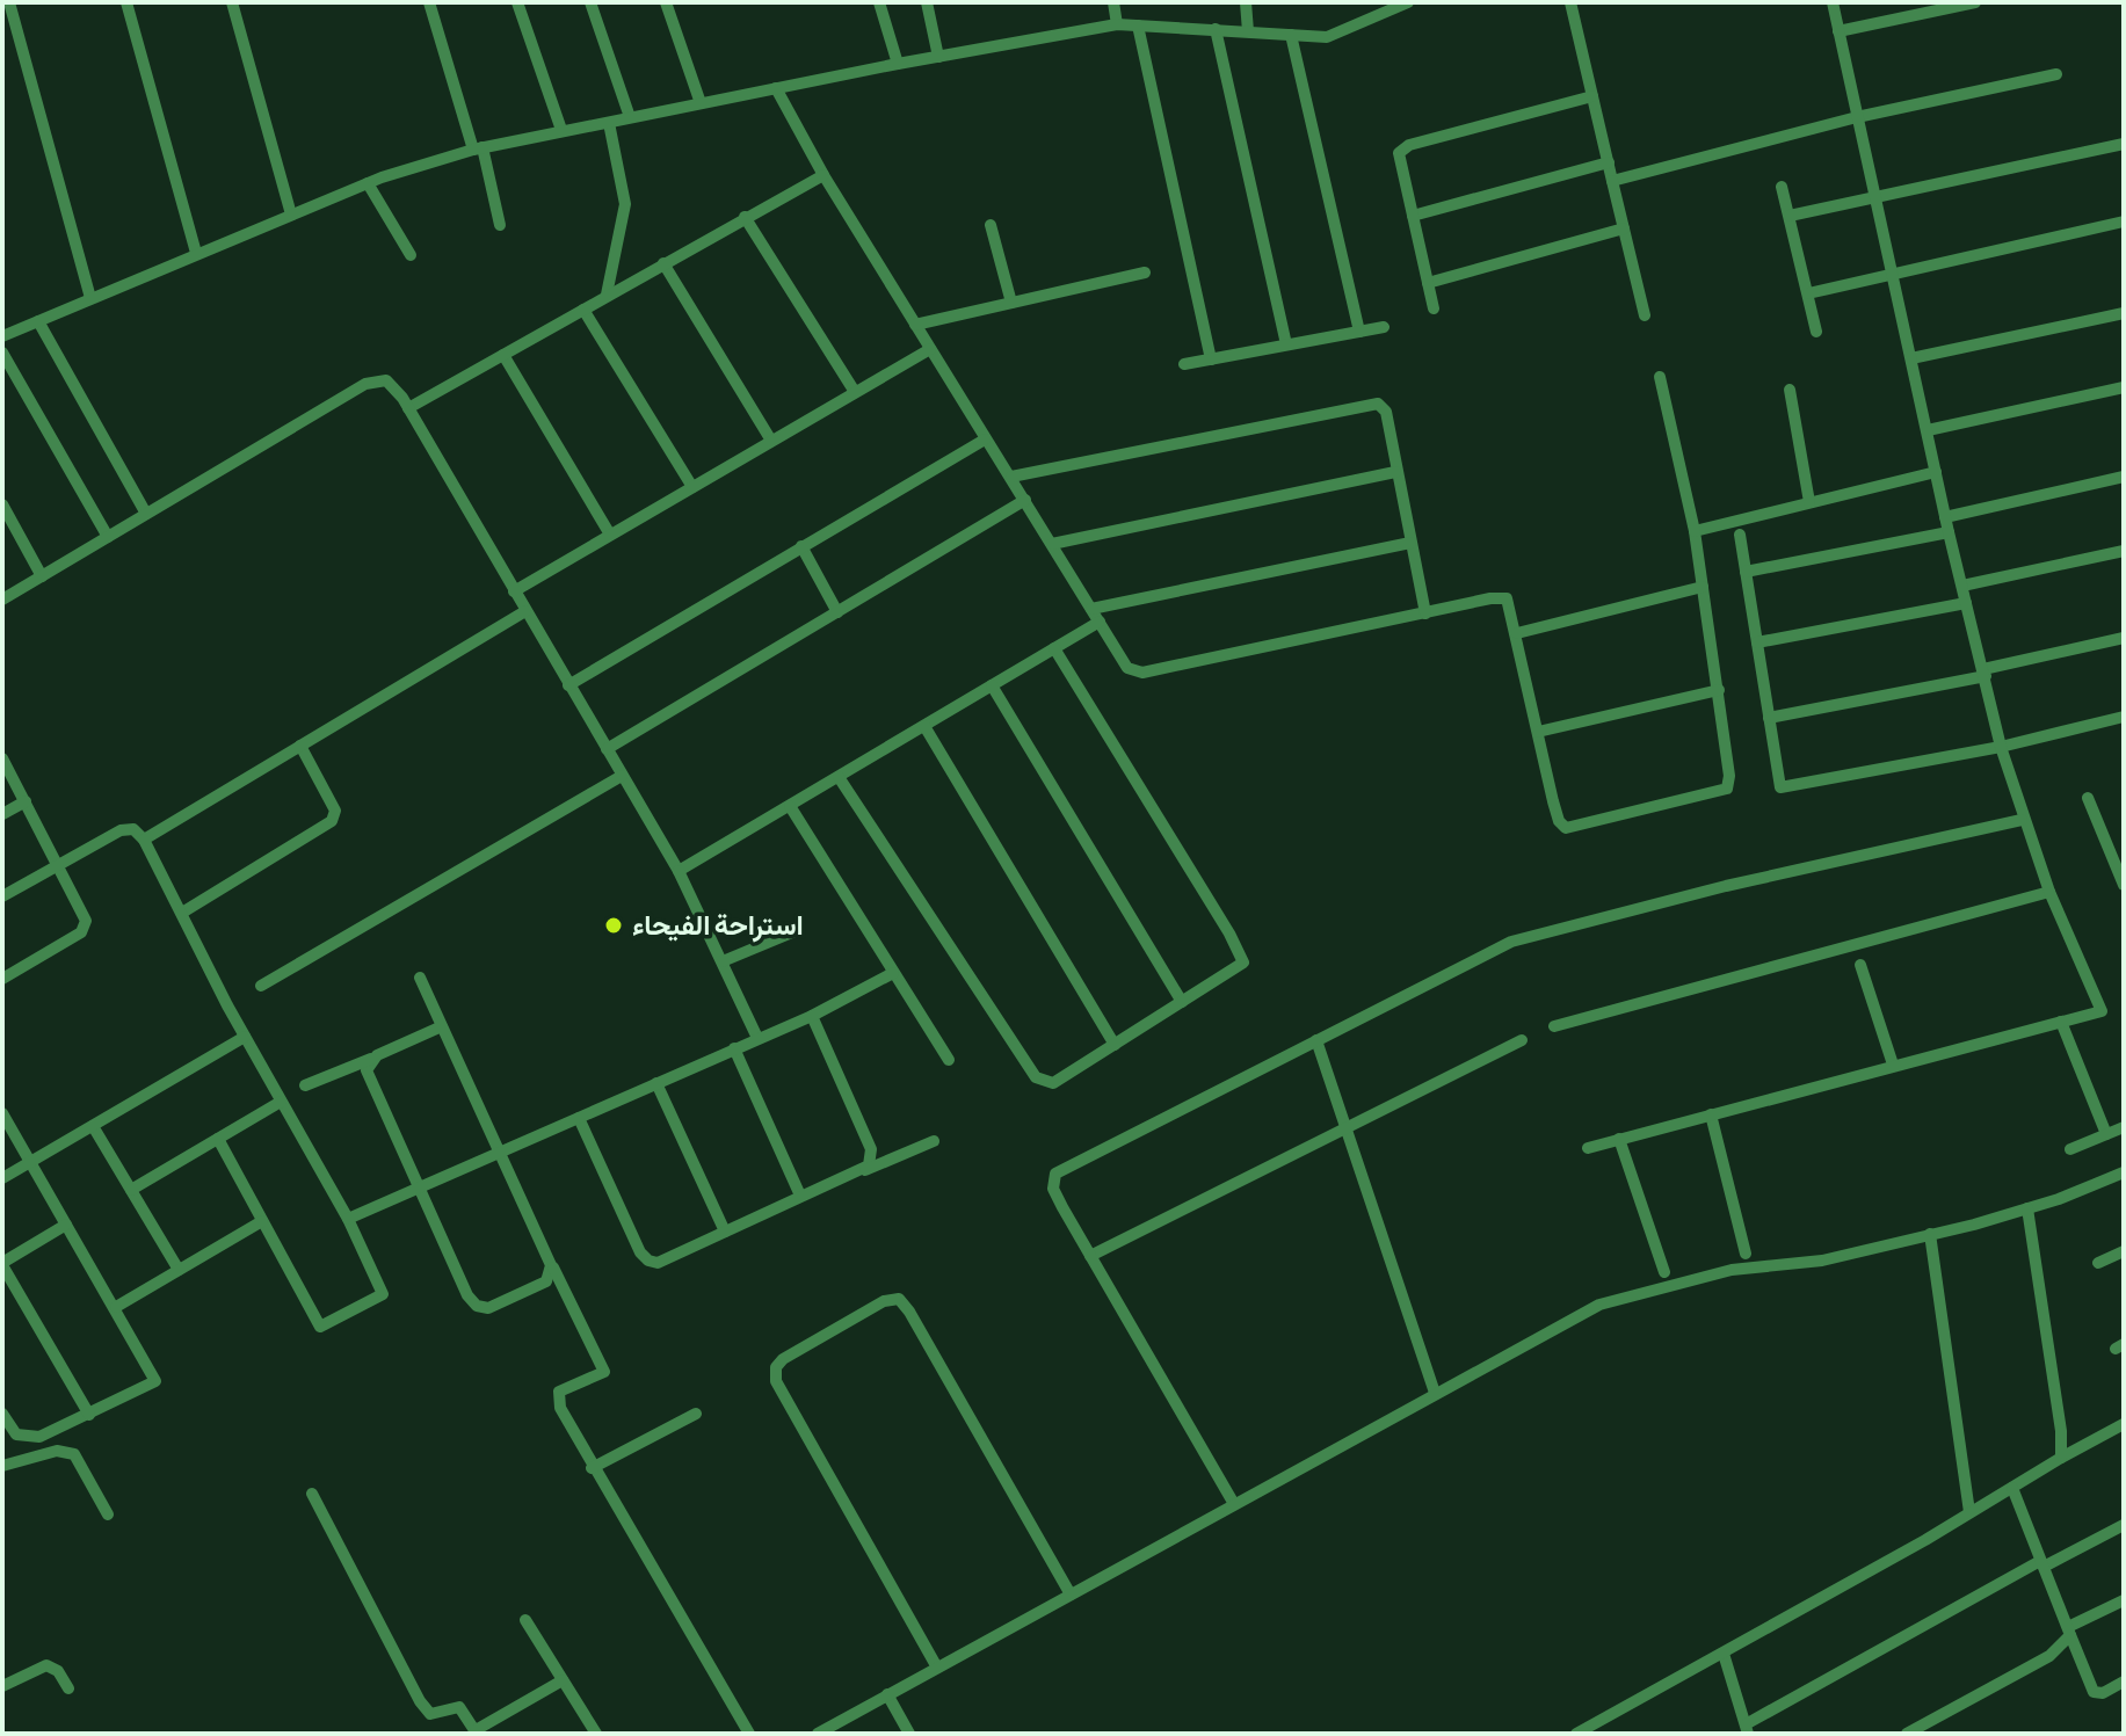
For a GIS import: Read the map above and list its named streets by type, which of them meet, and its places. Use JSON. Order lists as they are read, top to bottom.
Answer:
{
  "places": ["استراحة الفيحاء"]
}
